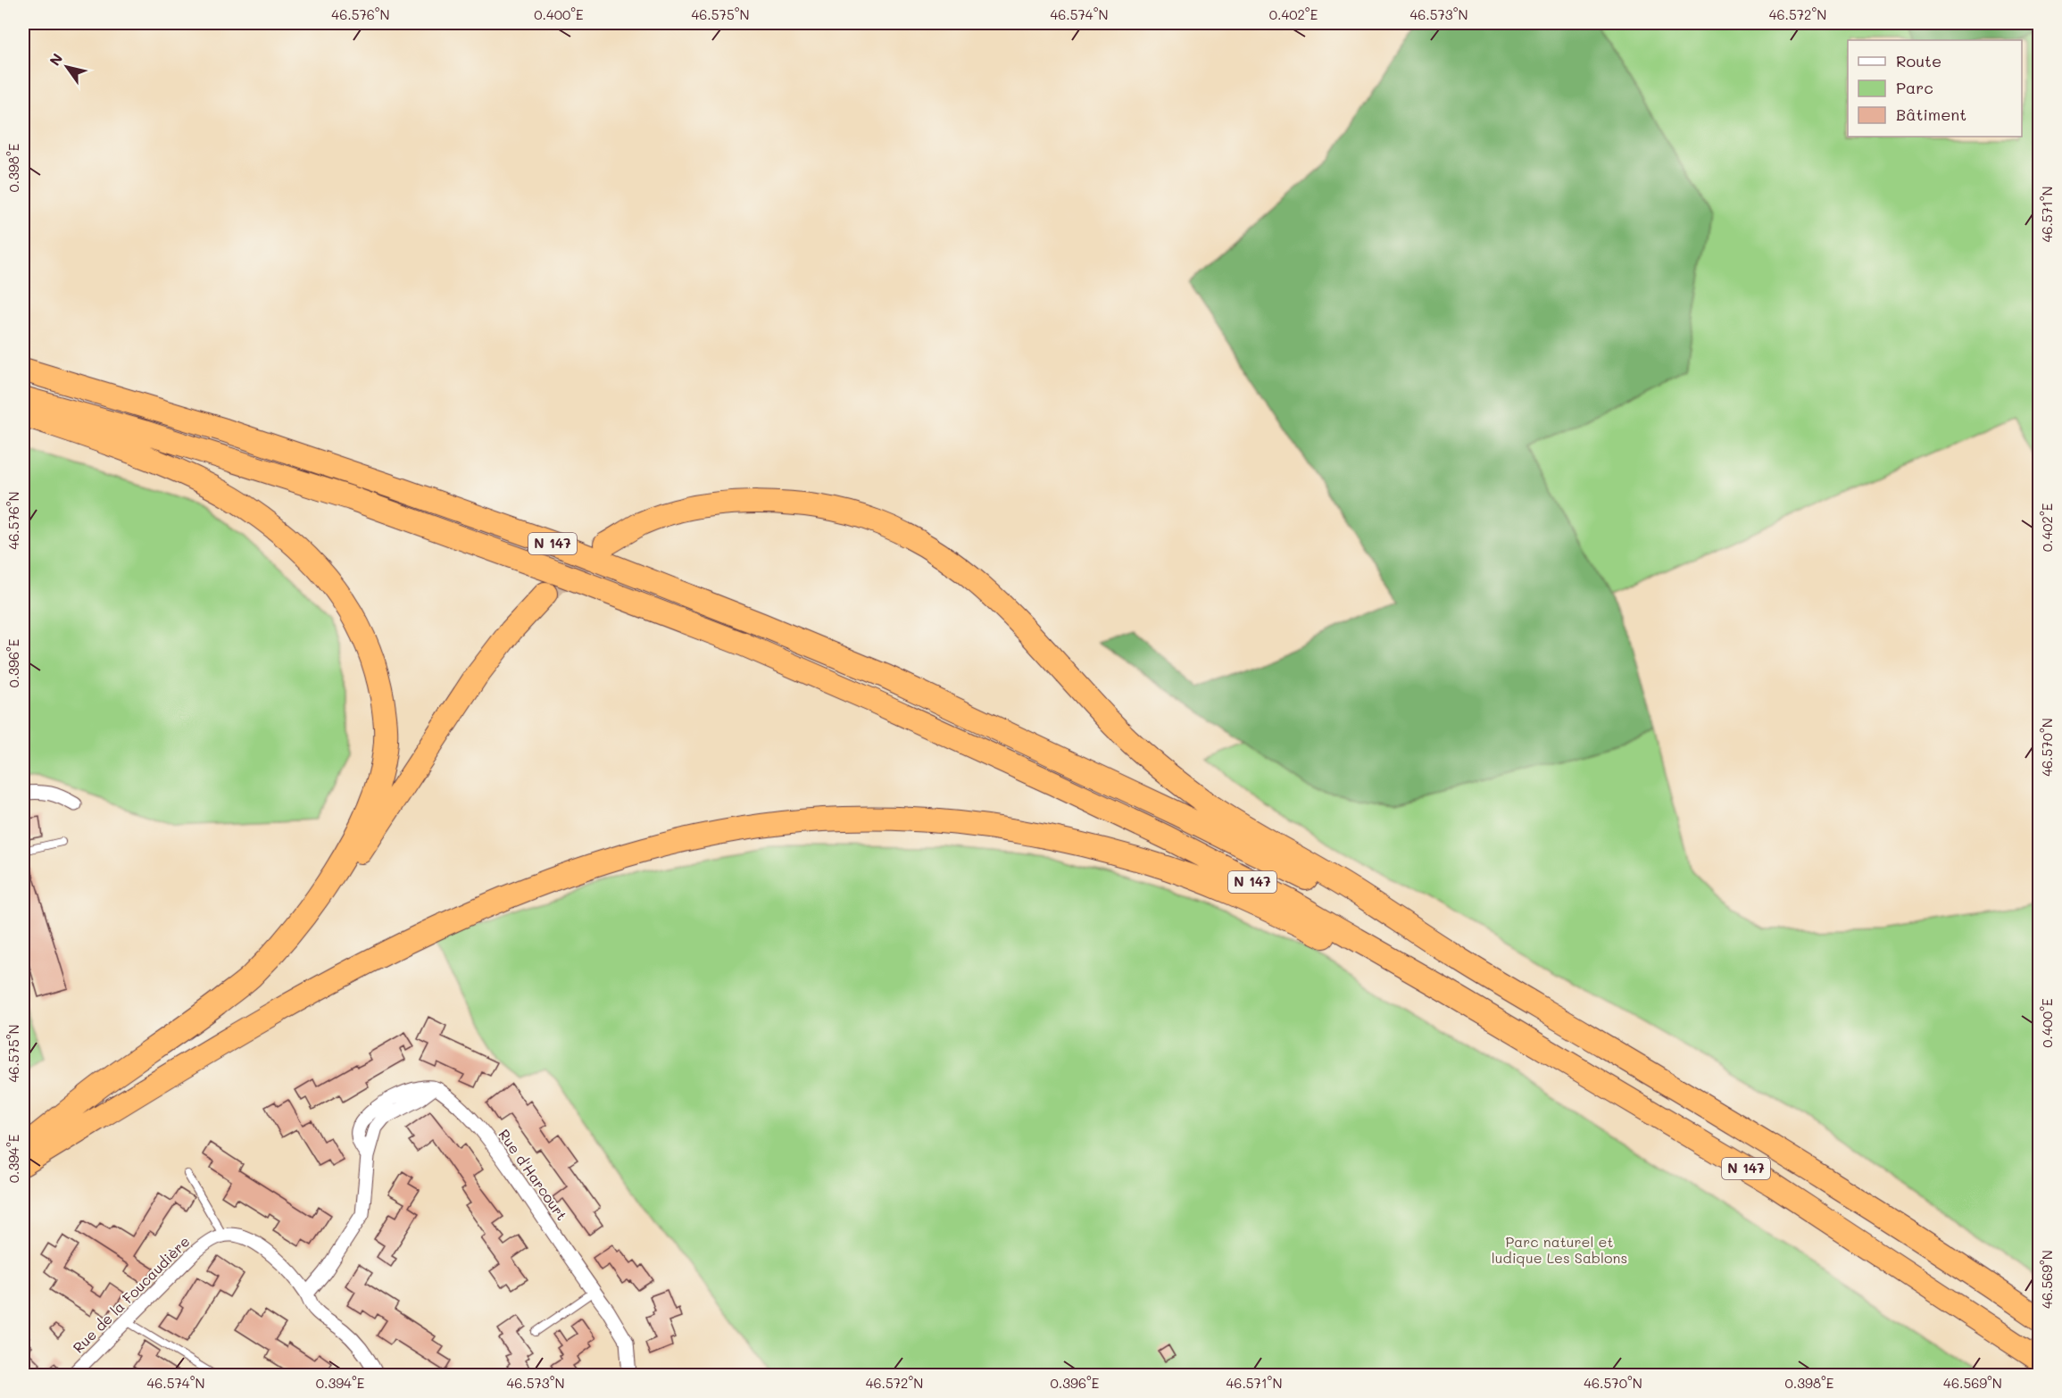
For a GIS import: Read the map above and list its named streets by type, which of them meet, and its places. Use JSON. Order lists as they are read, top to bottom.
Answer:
{
  "streets": {
    "highway": ["N 147"],
    "street": ["Rue d'Harcourt", "Rue de la Foucaudière"]
  },
  "parks": ["Parc naturel et ludique Les Sablons"],
  "legend": ["Route", "Parc", "Bâtiment"],
  "north": "top left",
  "coordinates": [
    "46.576°N",
    "0.400°E",
    "46.575°N",
    "46.574°N",
    "0.402°E",
    "46.573°N",
    "46.572°N",
    "0.398°E",
    "46.571°N",
    "0.396°E",
    "46.570°N",
    "0.394°E",
    "46.569°N"
  ]
}
